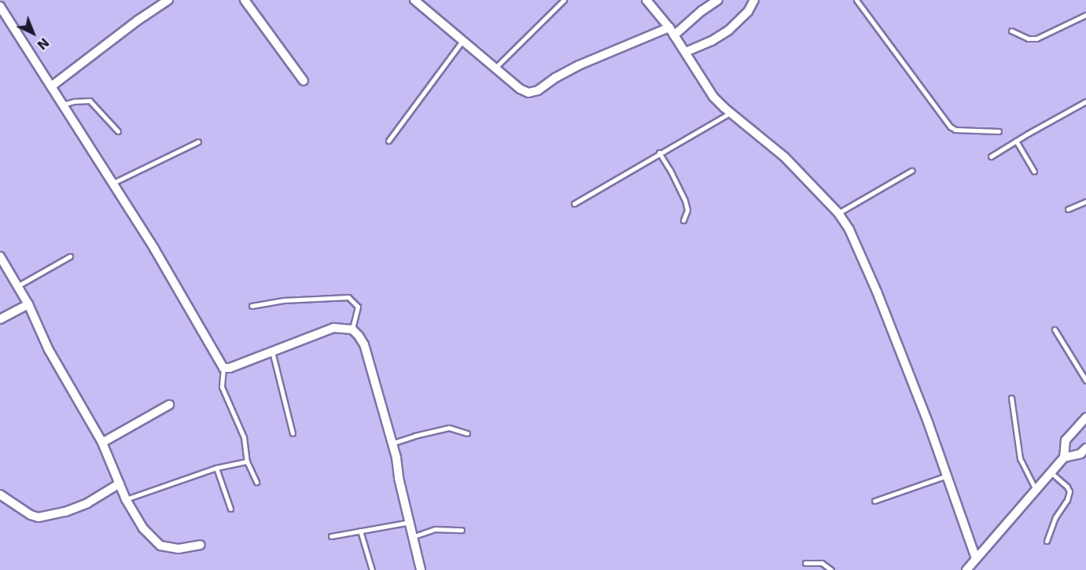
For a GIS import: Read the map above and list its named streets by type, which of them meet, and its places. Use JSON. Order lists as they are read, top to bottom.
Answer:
{
  "north": "bottom right"
}
